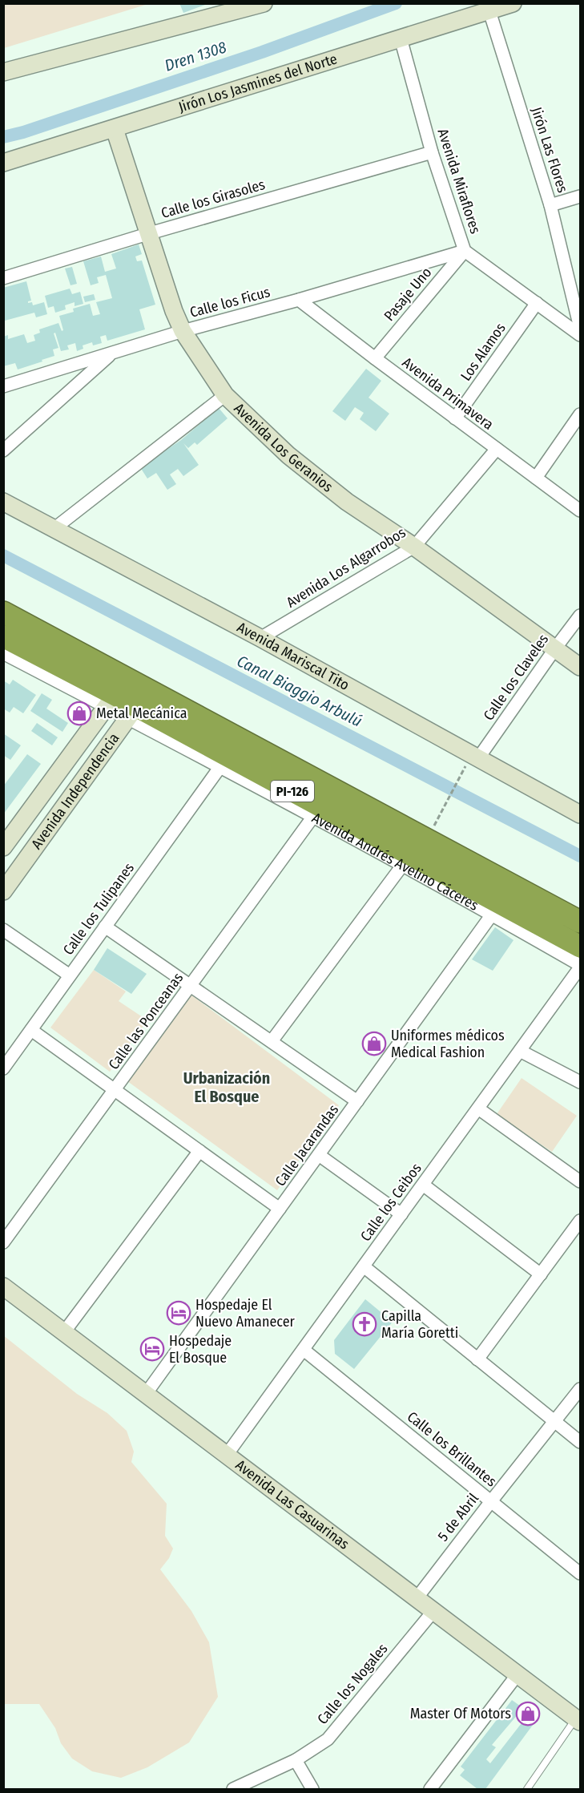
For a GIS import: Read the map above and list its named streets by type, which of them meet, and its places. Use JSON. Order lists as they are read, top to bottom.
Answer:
{
  "streets": {
    "highway": ["PI-126", "Avenida Andrés Avelino Cáceres"],
    "street": [
      "Jirón Los Jasmines del Norte",
      "Jirón Las Flores",
      "Avenida Miraflores",
      "Calle los Girasoles",
      "Pasaje Uno",
      "Calle los Ficus",
      "Los Alamos",
      "Avenida Primavera",
      "Avenida Los Geranios",
      "Avenida Los Algarrobos",
      "Avenida Mariscal Tito",
      "Calle los Claveles",
      "Avenida Independencia",
      "Calle los Tulipanes",
      "Calle las Ponceanas",
      "Calle Jacarandas",
      "Calle los Ceibos",
      "Calle los Brillantes",
      "Avenida Las Casuarinas",
      "5 de Abril",
      "Calle los Nogales"
    ]
  },
  "crossings": [
    ["Jirón Los Jasmines del Norte", "Jirón Las Flores"],
    ["Jirón Los Jasmines del Norte", "Avenida Miraflores"],
    ["Jirón Los Jasmines del Norte", "Avenida Los Geranios"],
    ["Avenida Miraflores", "Calle los Girasoles"],
    ["Avenida Miraflores", "Pasaje Uno"],
    ["Avenida Miraflores", "Calle los Ficus"],
    ["Avenida Miraflores", "Los Alamos"],
    ["Calle los Girasoles", "Avenida Los Geranios"],
    ["Pasaje Uno", "Calle los Ficus"],
    ["Pasaje Uno", "Avenida Primavera"],
    ["Calle los Ficus", "Avenida Primavera"],
    ["Calle los Ficus", "Avenida Los Geranios"],
    ["Los Alamos", "Avenida Primavera"],
    ["Avenida Primavera", "Avenida Los Algarrobos"],
    ["Avenida Los Geranios", "Avenida Los Algarrobos"],
    ["Avenida Los Geranios", "Calle los Claveles"],
    ["Avenida Los Algarrobos", "Avenida Mariscal Tito"],
    ["Avenida Mariscal Tito", "Calle los Claveles"],
    ["Avenida Independencia", "Avenida Andrés Avelino Cáceres"],
    ["Avenida Andrés Avelino Cáceres", "Calle los Tulipanes"],
    ["Avenida Andrés Avelino Cáceres", "Calle las Ponceanas"],
    ["Avenida Andrés Avelino Cáceres", "Calle Jacarandas"],
    ["Avenida Andrés Avelino Cáceres", "Calle los Ceibos"],
    ["Calle Jacarandas", "Avenida Las Casuarinas"],
    ["Calle los Ceibos", "Calle los Brillantes"],
    ["Calle los Ceibos", "Avenida Las Casuarinas"],
    ["Calle los Brillantes", "5 de Abril"],
    ["Avenida Las Casuarinas", "5 de Abril"],
    ["Avenida Las Casuarinas", "Calle los Nogales"]
  ],
  "districts": ["Urbanización El Bosque"],
  "water": ["Dren 1308", "Canal Biaggio Arbulú"],
  "places": {
    "shop": ["Metal Mecánica", "Uniformes médicos Medical Fashion", "Master Of Motors"],
    "hotel": ["Hospedaje El Nuevo Amanecer", "Hospedaje El Bosque"],
    "church": ["Capilla María Goretti"]
  }
}
